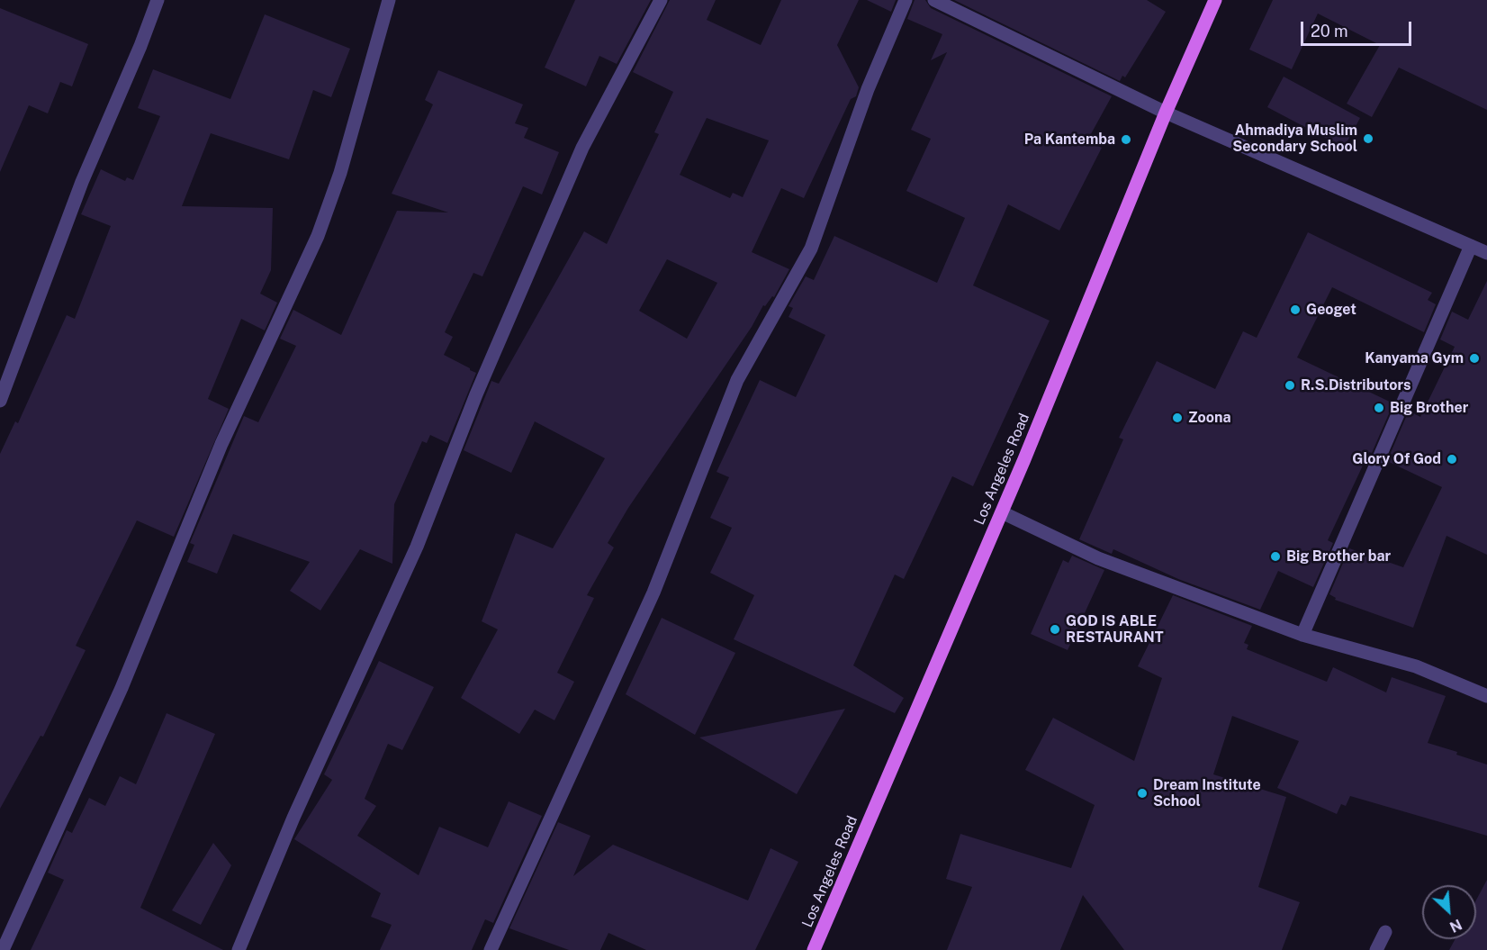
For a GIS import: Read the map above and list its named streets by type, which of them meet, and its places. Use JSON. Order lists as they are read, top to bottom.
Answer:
{
  "streets": {
    "main road": ["Los Angeles Road"]
  },
  "places": [
    "Ahmadiya Muslim Secondary School",
    "Pa Kantemba",
    "Geoget",
    "Kanyama Gym",
    "R.S.Distributors",
    "Big Brother",
    "Zoona",
    "Glory Of God",
    "Big Brother bar",
    "GOD IS ABLE RESTAURANT",
    "Dream Institute School"
  ],
  "scale_bar": "20 m",
  "north": "bottom right"
}
